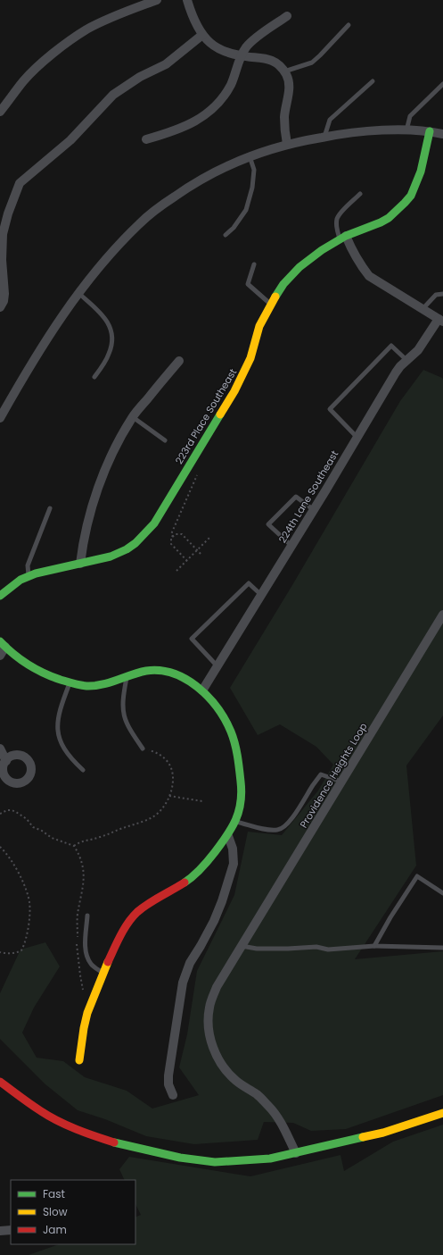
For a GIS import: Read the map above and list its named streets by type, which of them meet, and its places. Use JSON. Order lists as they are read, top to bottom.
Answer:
{
  "streets": {
    "street": ["223rd Place Southeast", "224th Lane Southeast", "Providence Heights Loop"]
  },
  "legend": ["Fast", "Slow", "Jam"]
}
